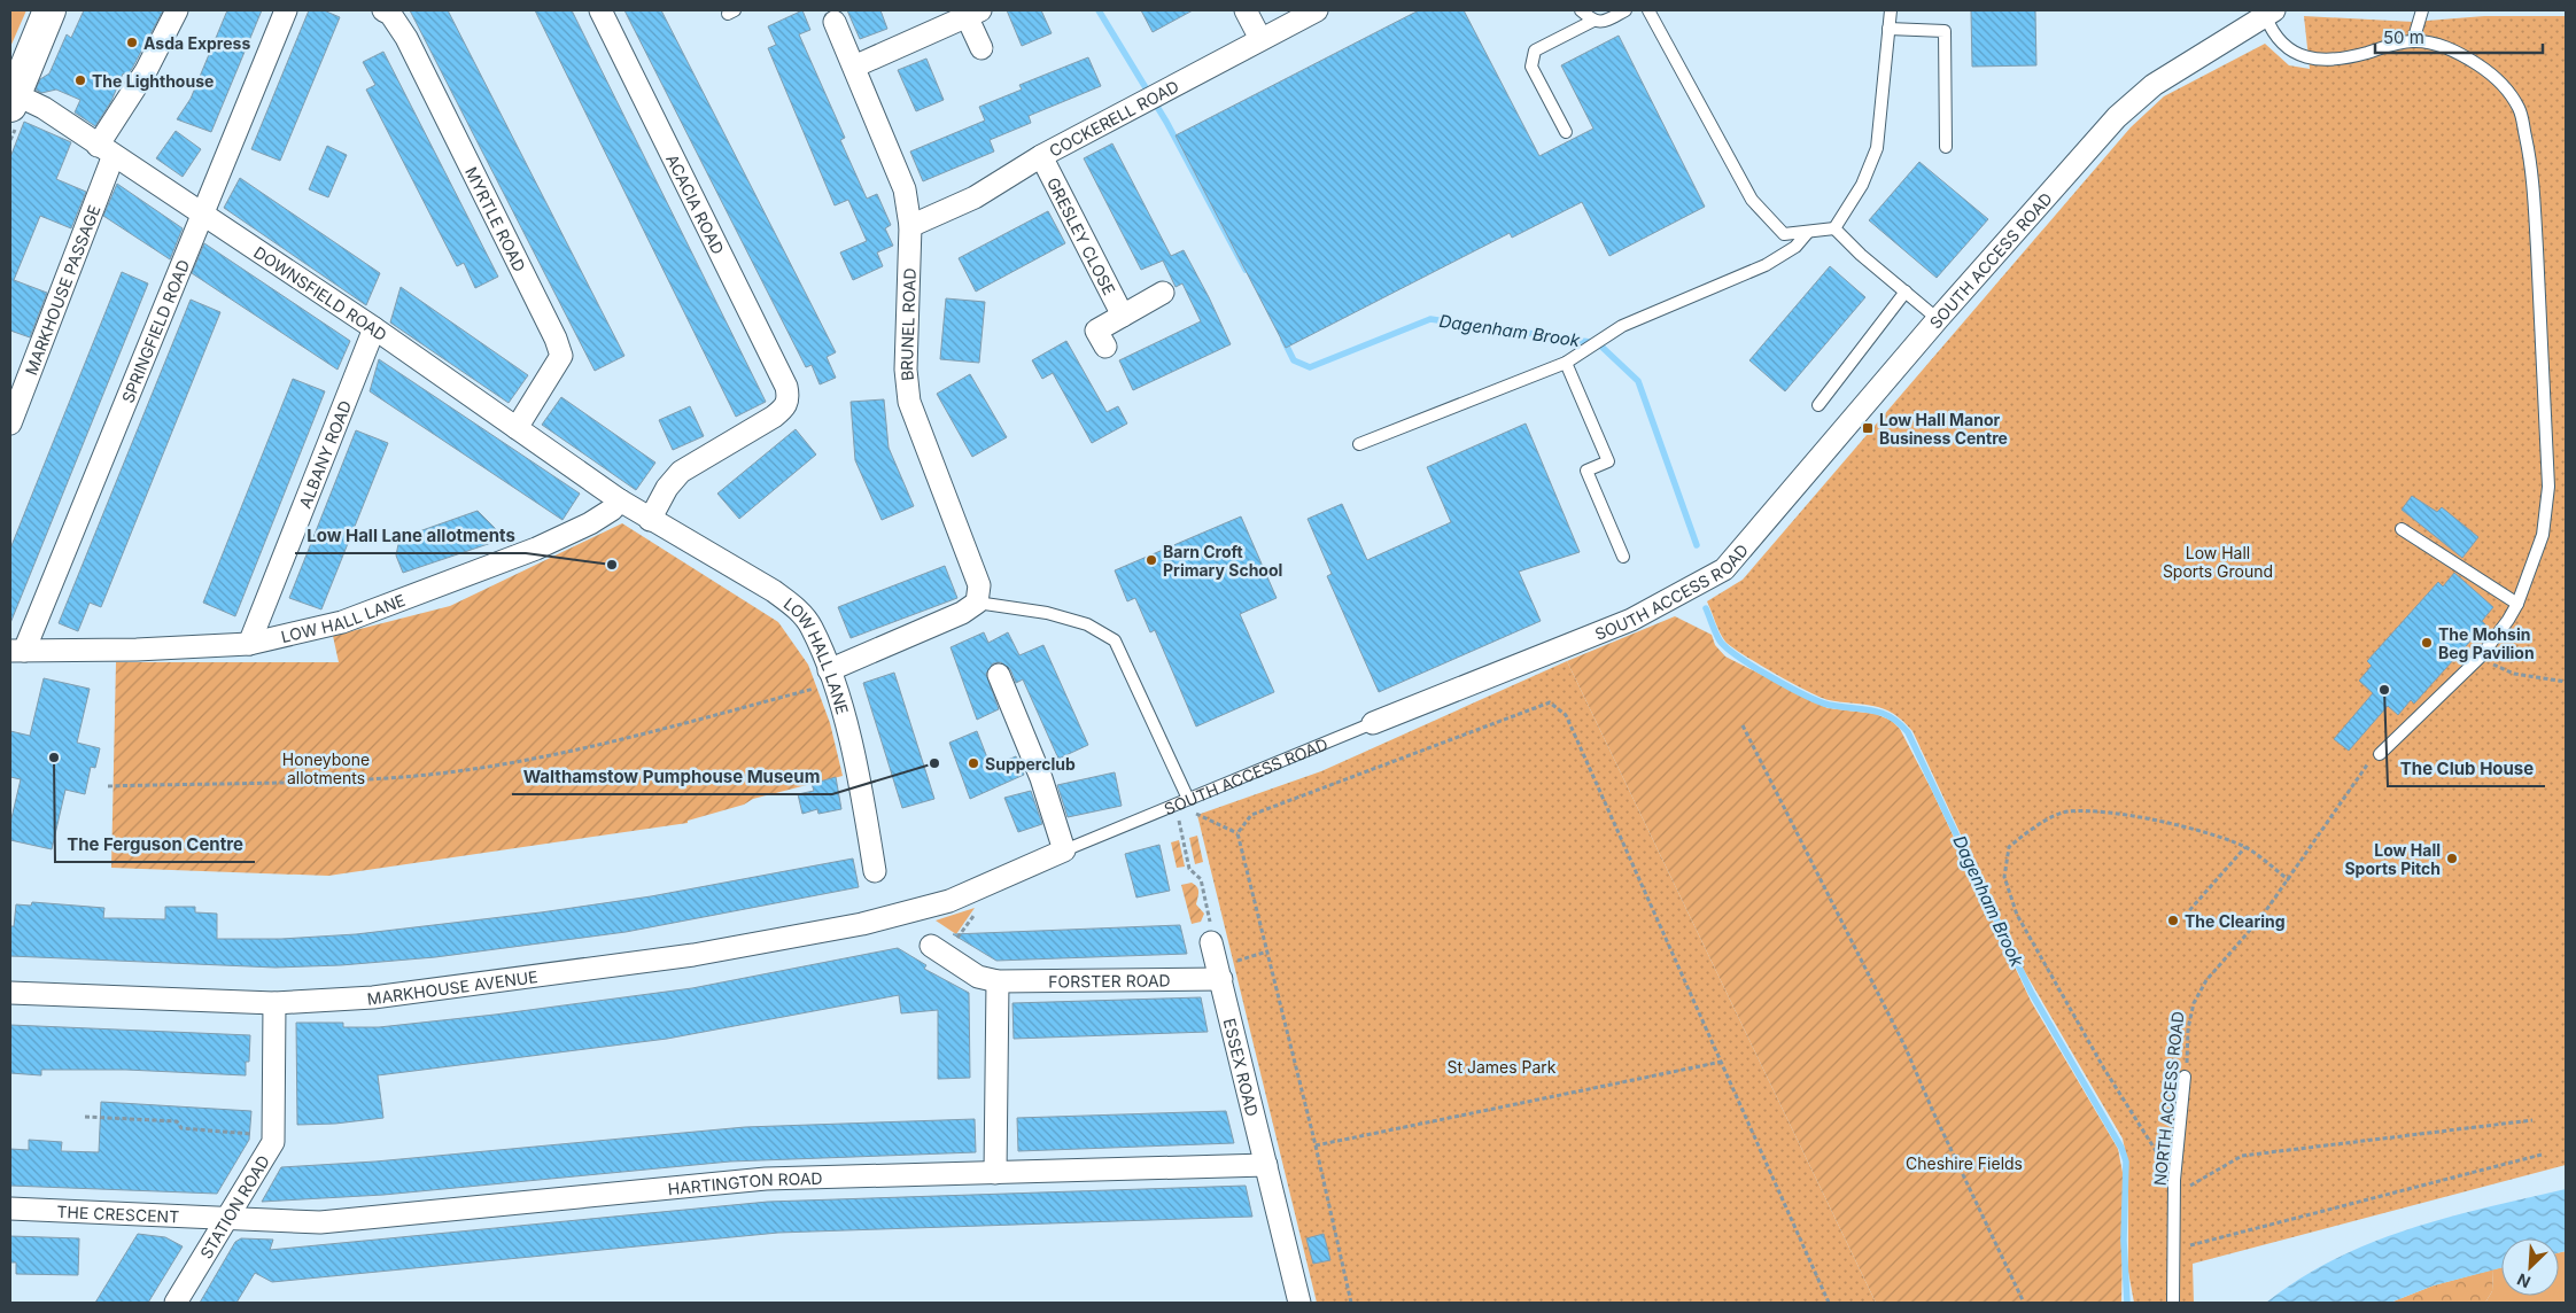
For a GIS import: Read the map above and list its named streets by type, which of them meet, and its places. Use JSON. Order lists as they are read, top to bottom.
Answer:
{
  "streets": {
    "street": [
      "COCKERELL ROAD",
      "ACACIA ROAD",
      "MYRTLE ROAD",
      "GRESLEY CLOSE",
      "SOUTH ACCESS ROAD",
      "MARKHOUSE PASSAGE",
      "DOWNSFIELD ROAD",
      "BRUNEL ROAD",
      "SPRINGFIELD ROAD",
      "ALBANY ROAD",
      "LOW HALL LANE",
      "FORSTER ROAD",
      "MARKHOUSE AVENUE",
      "ESSEX ROAD",
      "HARTINGTON ROAD",
      "STATION ROAD",
      "THE CRESCENT"
    ],
    "lane": ["NORTH ACCESS ROAD"]
  },
  "crossings": [
    ["COCKERELL ROAD", "GRESLEY CLOSE"],
    ["COCKERELL ROAD", "BRUNEL ROAD"],
    ["ACACIA ROAD", "LOW HALL LANE"],
    ["MYRTLE ROAD", "DOWNSFIELD ROAD"],
    ["SOUTH ACCESS ROAD", "MARKHOUSE AVENUE"],
    ["MARKHOUSE PASSAGE", "DOWNSFIELD ROAD"],
    ["DOWNSFIELD ROAD", "SPRINGFIELD ROAD"],
    ["DOWNSFIELD ROAD", "ALBANY ROAD"],
    ["DOWNSFIELD ROAD", "LOW HALL LANE"],
    ["SPRINGFIELD ROAD", "LOW HALL LANE"],
    ["ALBANY ROAD", "LOW HALL LANE"],
    ["FORSTER ROAD", "ESSEX ROAD"],
    ["MARKHOUSE AVENUE", "STATION ROAD"],
    ["ESSEX ROAD", "HARTINGTON ROAD"],
    ["HARTINGTON ROAD", "STATION ROAD"],
    ["HARTINGTON ROAD", "THE CRESCENT"],
    ["STATION ROAD", "THE CRESCENT"]
  ],
  "water": ["Dagenham Brook"],
  "parks": [
    "Low Hall Sports Ground",
    "Honeybone allotments",
    "St James Park",
    "Cheshire Fields"
  ],
  "places": {
    "other": [
      "Asda Express",
      "The Lighthouse",
      "Barn Croft Primary School",
      "Low Hall Lane allotments",
      "The Mohsin Beg Pavilion",
      "The Club House",
      "The Ferguson Centre",
      "Walthamstow Pumphouse Museum",
      "Supperclub",
      "Low Hall Sports Pitch",
      "The Clearing"
    ],
    "transit": ["Low Hall Manor Business Centre"]
  },
  "scale_bar": "50 m",
  "north": "bottom left"
}
